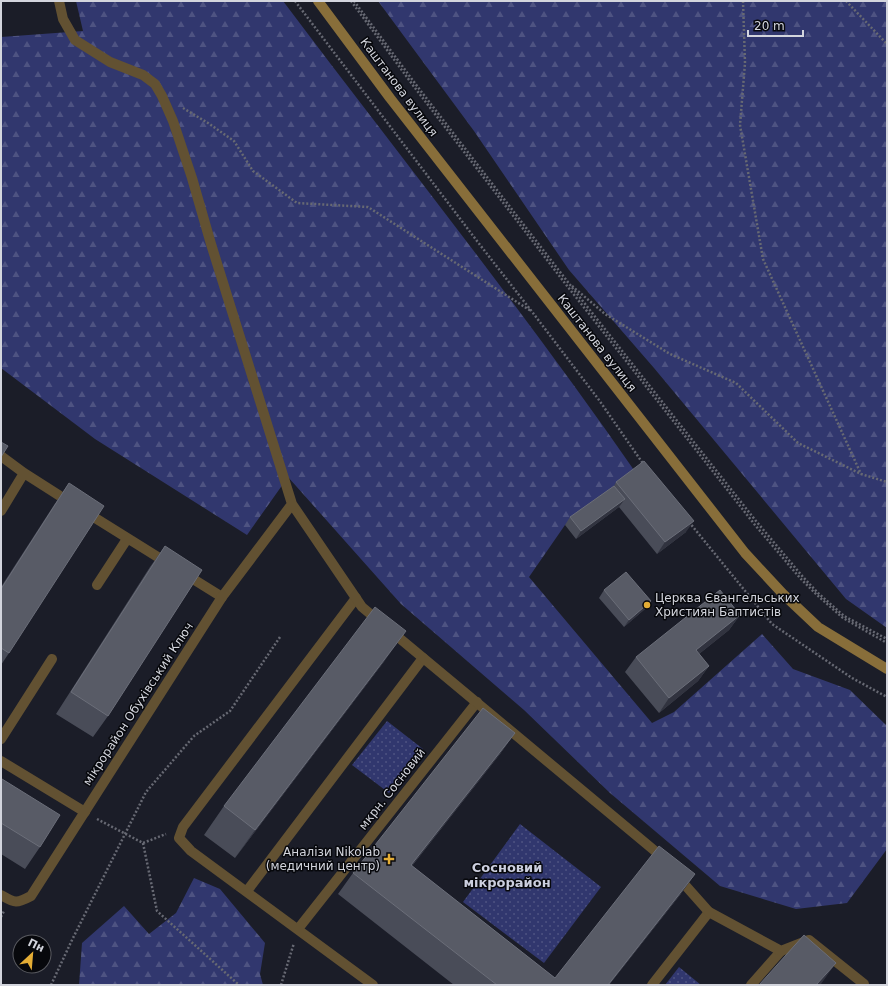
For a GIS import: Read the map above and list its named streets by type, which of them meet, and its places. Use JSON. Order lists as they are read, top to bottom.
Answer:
{
  "streets": {
    "main road": ["Каштанова вулиця"],
    "street": ["мікрорайон Обухівський Ключ", "мкрн. Сосновий"]
  },
  "districts": ["Сосновий мікрорайон"],
  "places": {
    "other": ["Церква Євангельських Християн Баптистів"],
    "health": ["Аналiзи Nikolab (медичний центр)"]
  },
  "scale_bar": "20 m",
  "north": "top right"
}
